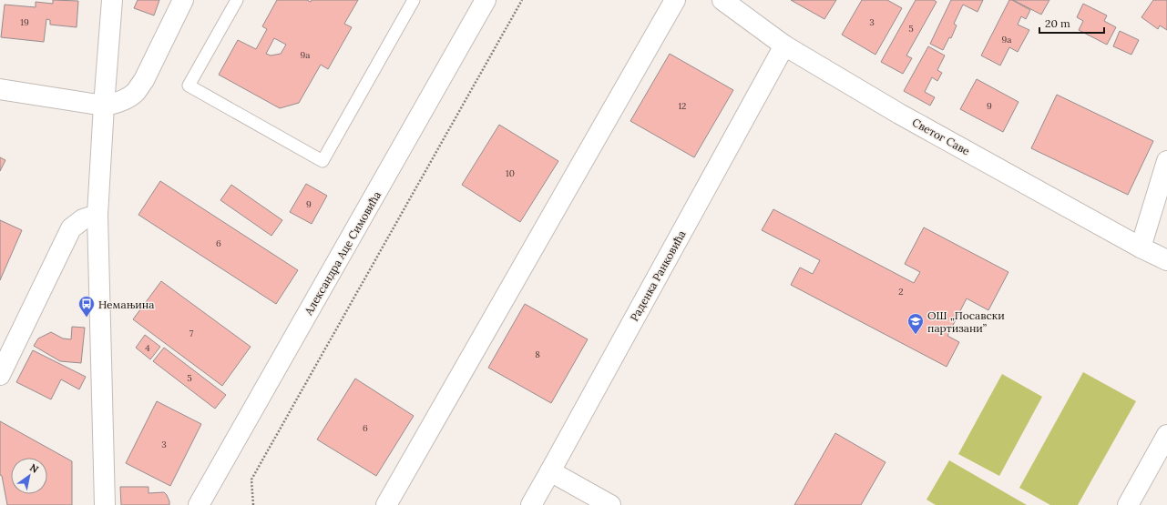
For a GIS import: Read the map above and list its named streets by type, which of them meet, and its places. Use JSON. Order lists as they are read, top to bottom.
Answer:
{
  "streets": {
    "street": ["Светог Саве", "Александра Аце Симовића", "Раденка Ранковића"]
  },
  "crossings": [
    ["Светог Саве", "Раденка Ранковића"]
  ],
  "places": {
    "bus stop": ["Немањина"],
    "school or university": ["ОШ „Посавски партизани”"]
  },
  "house_numbers": [
    "19",
    "3",
    "5",
    "9a",
    "9a",
    "12",
    "9",
    "10",
    "9",
    "6",
    "2",
    "7",
    "4",
    "8",
    "5",
    "6",
    "3"
  ],
  "scale_bar": "20 m",
  "north": "top right"
}
